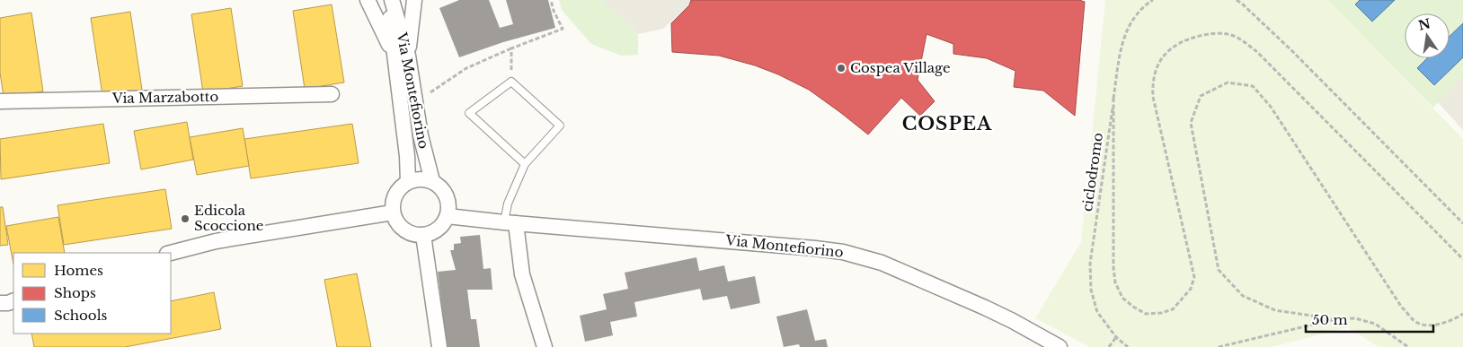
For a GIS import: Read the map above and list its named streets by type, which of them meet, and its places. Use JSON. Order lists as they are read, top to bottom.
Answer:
{
  "streets": {
    "street": ["Via Montefiorino", "Via Marzabotto"],
    "path": ["ciclodromo"]
  },
  "districts": ["COSPEA"],
  "places": ["Cospea Village", "Edicola Scoccione"],
  "legend": ["Homes", "Shops", "Schools"],
  "scale_bar": "50 m",
  "north": "top"
}
